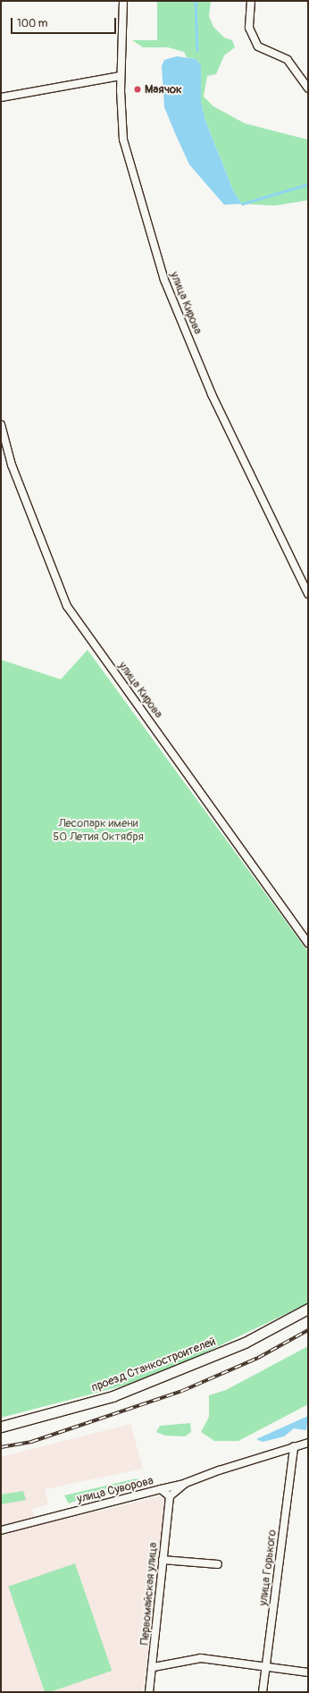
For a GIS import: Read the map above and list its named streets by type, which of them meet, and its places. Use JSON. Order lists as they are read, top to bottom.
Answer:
{
  "streets": {
    "main road": ["проезд Станкостроителей"],
    "street": [
      "улица Кирова",
      "улица Суворова",
      "улица Горького",
      "Первомайская улица"
    ]
  },
  "crossings": [
    ["улица Суворова", "Первомайская улица"]
  ],
  "parks": ["Лесопарк имени 50 Летия Октября"],
  "places": ["Маячок"],
  "scale_bar": "100 m"
}
